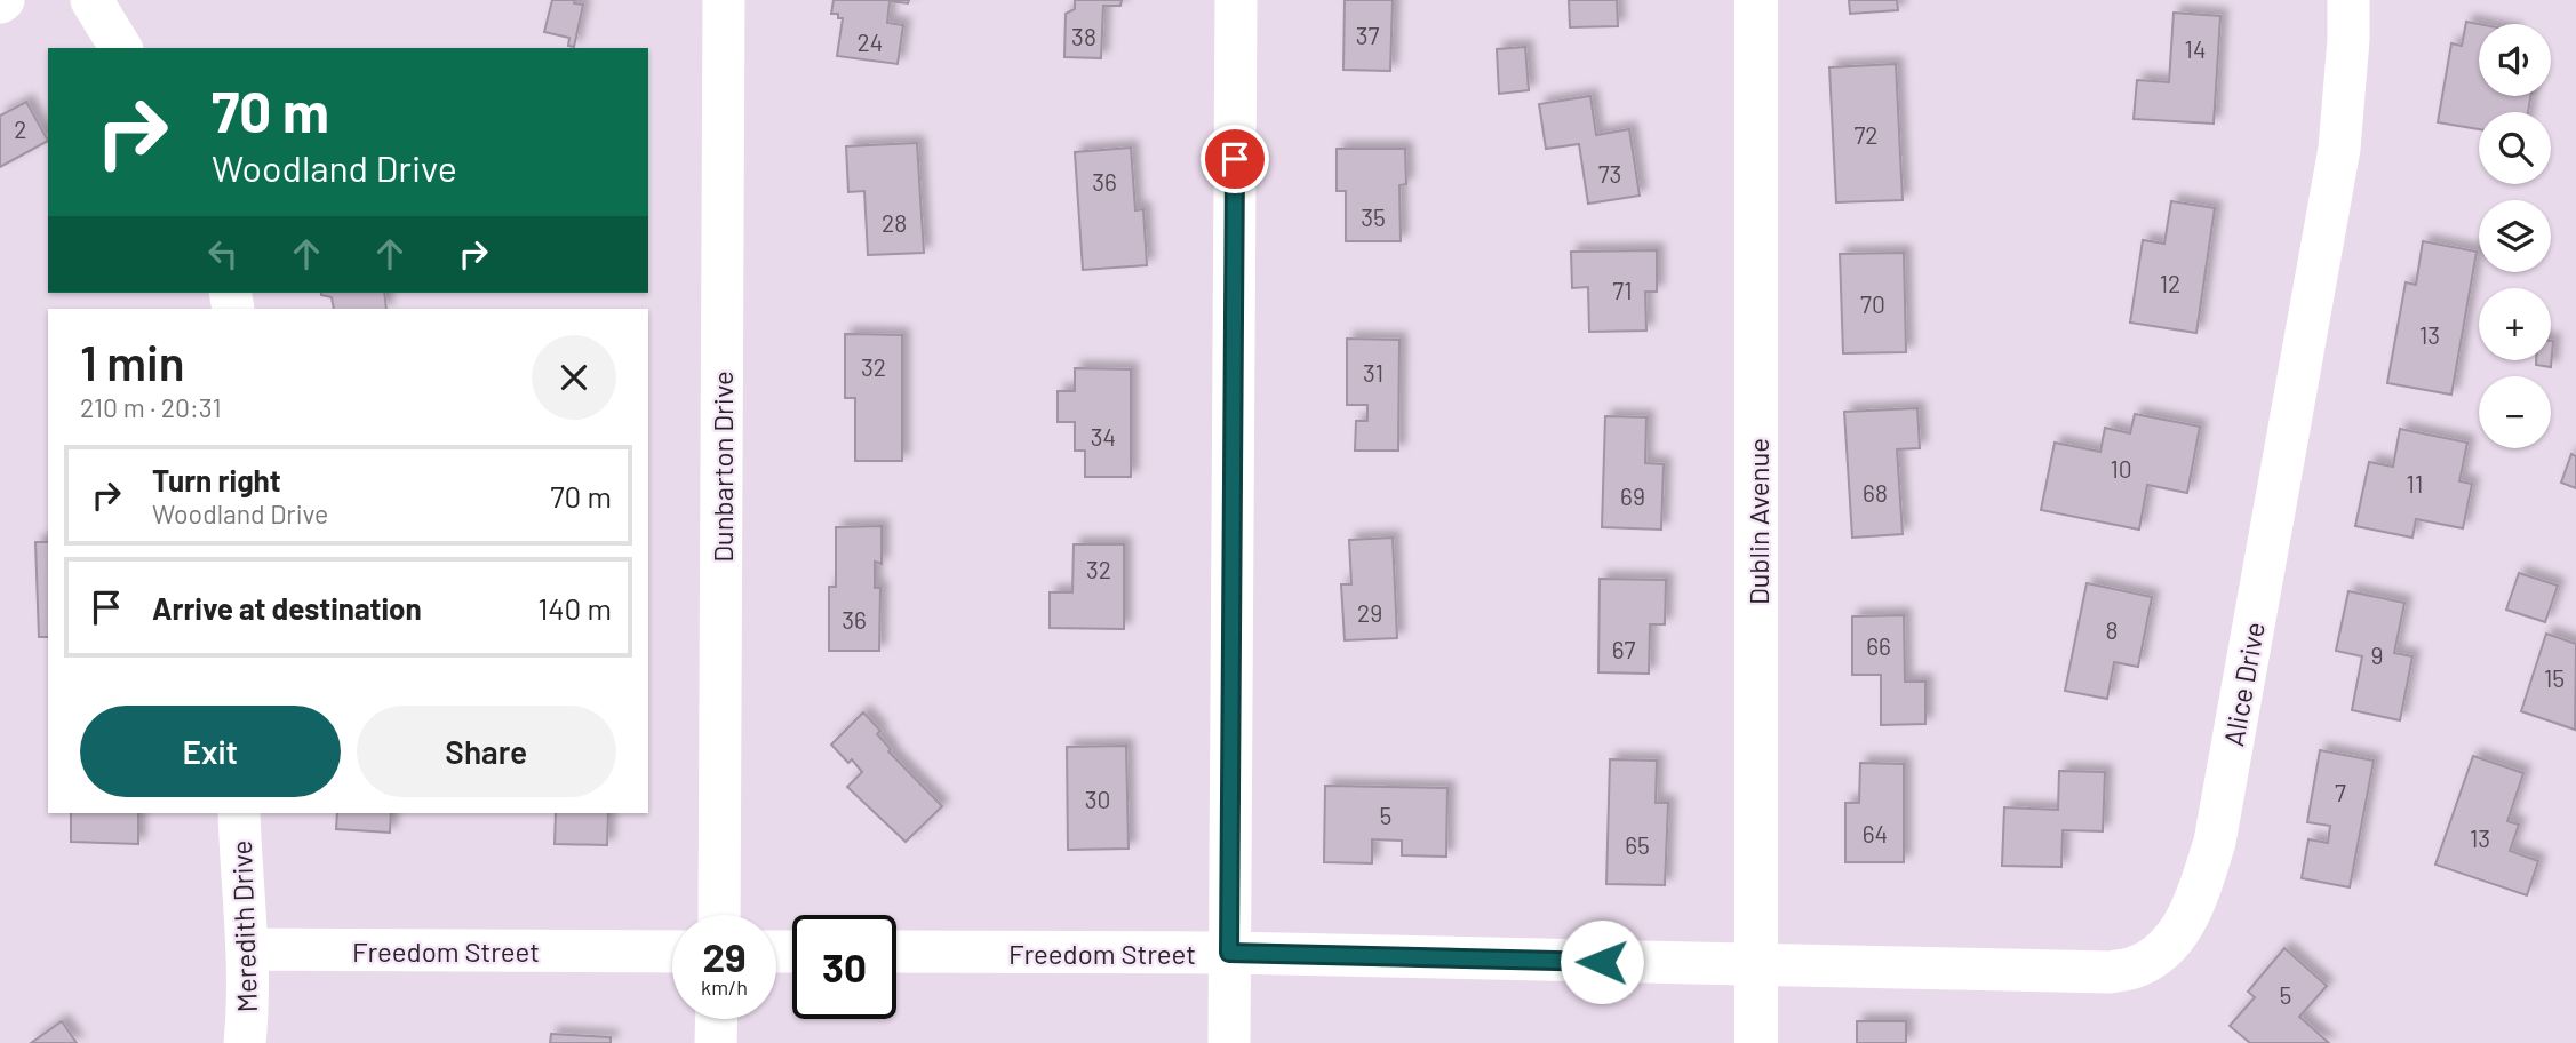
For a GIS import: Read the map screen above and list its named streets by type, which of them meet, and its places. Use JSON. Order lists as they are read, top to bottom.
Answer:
{
  "streets": {
    "street": [
      "Dunbarton Drive",
      "Dublin Avenue",
      "Alice Drive",
      "Meredith Drive",
      "Freedom Street"
    ]
  },
  "crossings": [
    ["Dublin Avenue", "Alice Drive"],
    ["Dublin Avenue", "Freedom Street"],
    ["Alice Drive", "Freedom Street"],
    ["Meredith Drive", "Freedom Street"]
  ],
  "house_numbers": [
    "37",
    "38",
    "24",
    "14",
    "2",
    "72",
    "73",
    "36",
    "35",
    "28",
    "12",
    "71",
    "70",
    "13",
    "32",
    "31",
    "34",
    "10",
    "11",
    "68",
    "69",
    "32",
    "29",
    "36",
    "8",
    "66",
    "67",
    "9",
    "15",
    "7",
    "30",
    "5",
    "64",
    "13",
    "65",
    "5"
  ],
  "page": {
    "map_buttons": ["+", "−"],
    "turn": ["70 m", "Woodland Drive"],
    "heading": ["1 min", "210 m · 20:31"],
    "list": [
      {
        "name": "Turn right",
        "note": "Woodland Drive",
        "value": "70 m"
      },
      {
        "name": "Arrive at destination",
        "value": "140 m"
      }
    ],
    "buttons": ["Exit", "Share"],
    "speed": "29 km/h",
    "limit": "30"
  }
}
